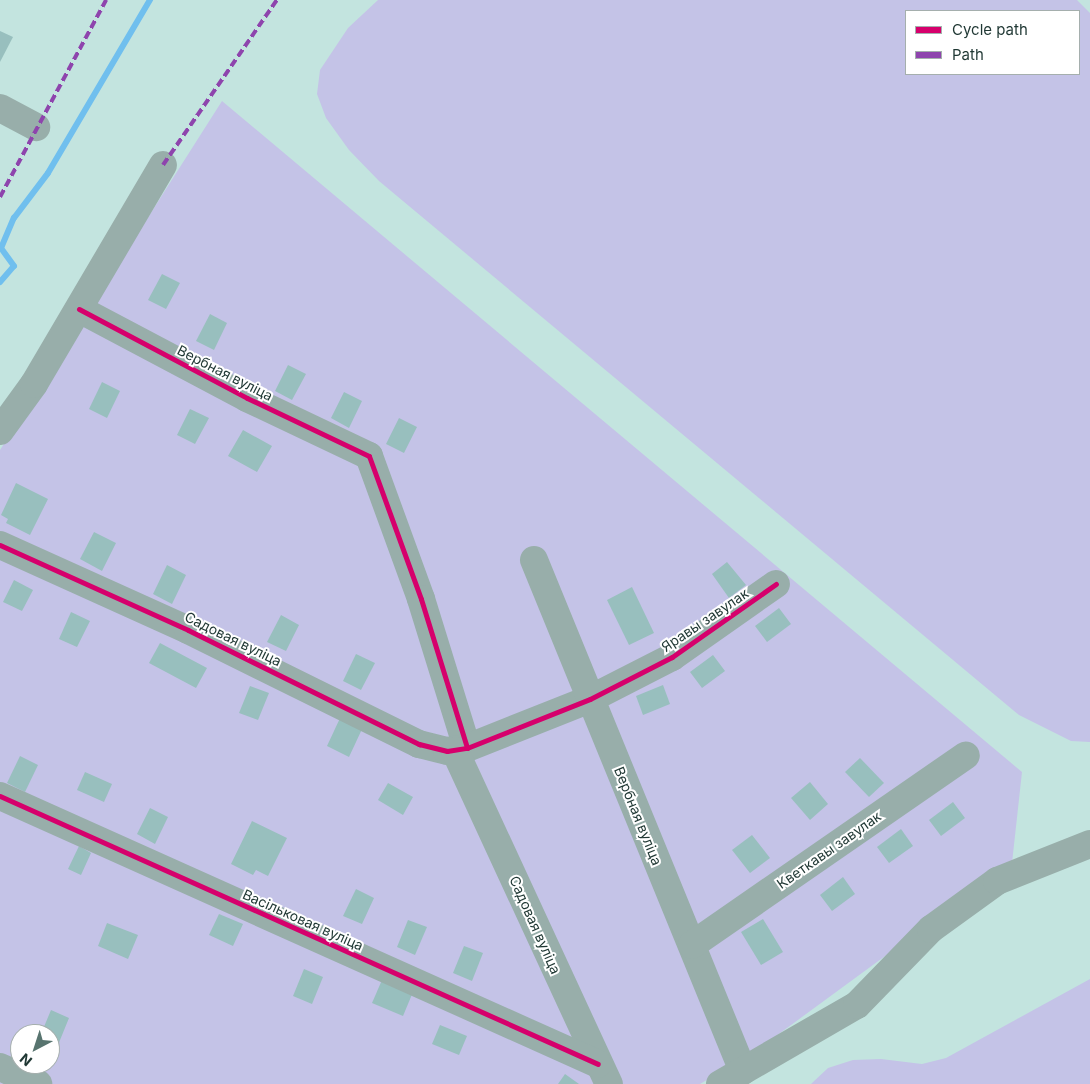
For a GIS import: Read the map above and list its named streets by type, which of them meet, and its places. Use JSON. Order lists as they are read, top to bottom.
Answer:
{
  "streets": {
    "street": [
      "Вербная вуліца",
      "Яравы завулак",
      "Садовая вуліца",
      "Кветкавы завулак",
      "Васільковая вуліца"
    ]
  },
  "crossings": [
    ["Вербная вуліца", "Яравы завулак"],
    ["Вербная вуліца", "Садовая вуліца"],
    ["Вербная вуліца", "Кветкавы завулак"],
    ["Яравы завулак", "Садовая вуліца"],
    ["Садовая вуліца", "Васільковая вуліца"]
  ],
  "legend": ["Cycle path", "Path"],
  "north": "bottom left"
}
